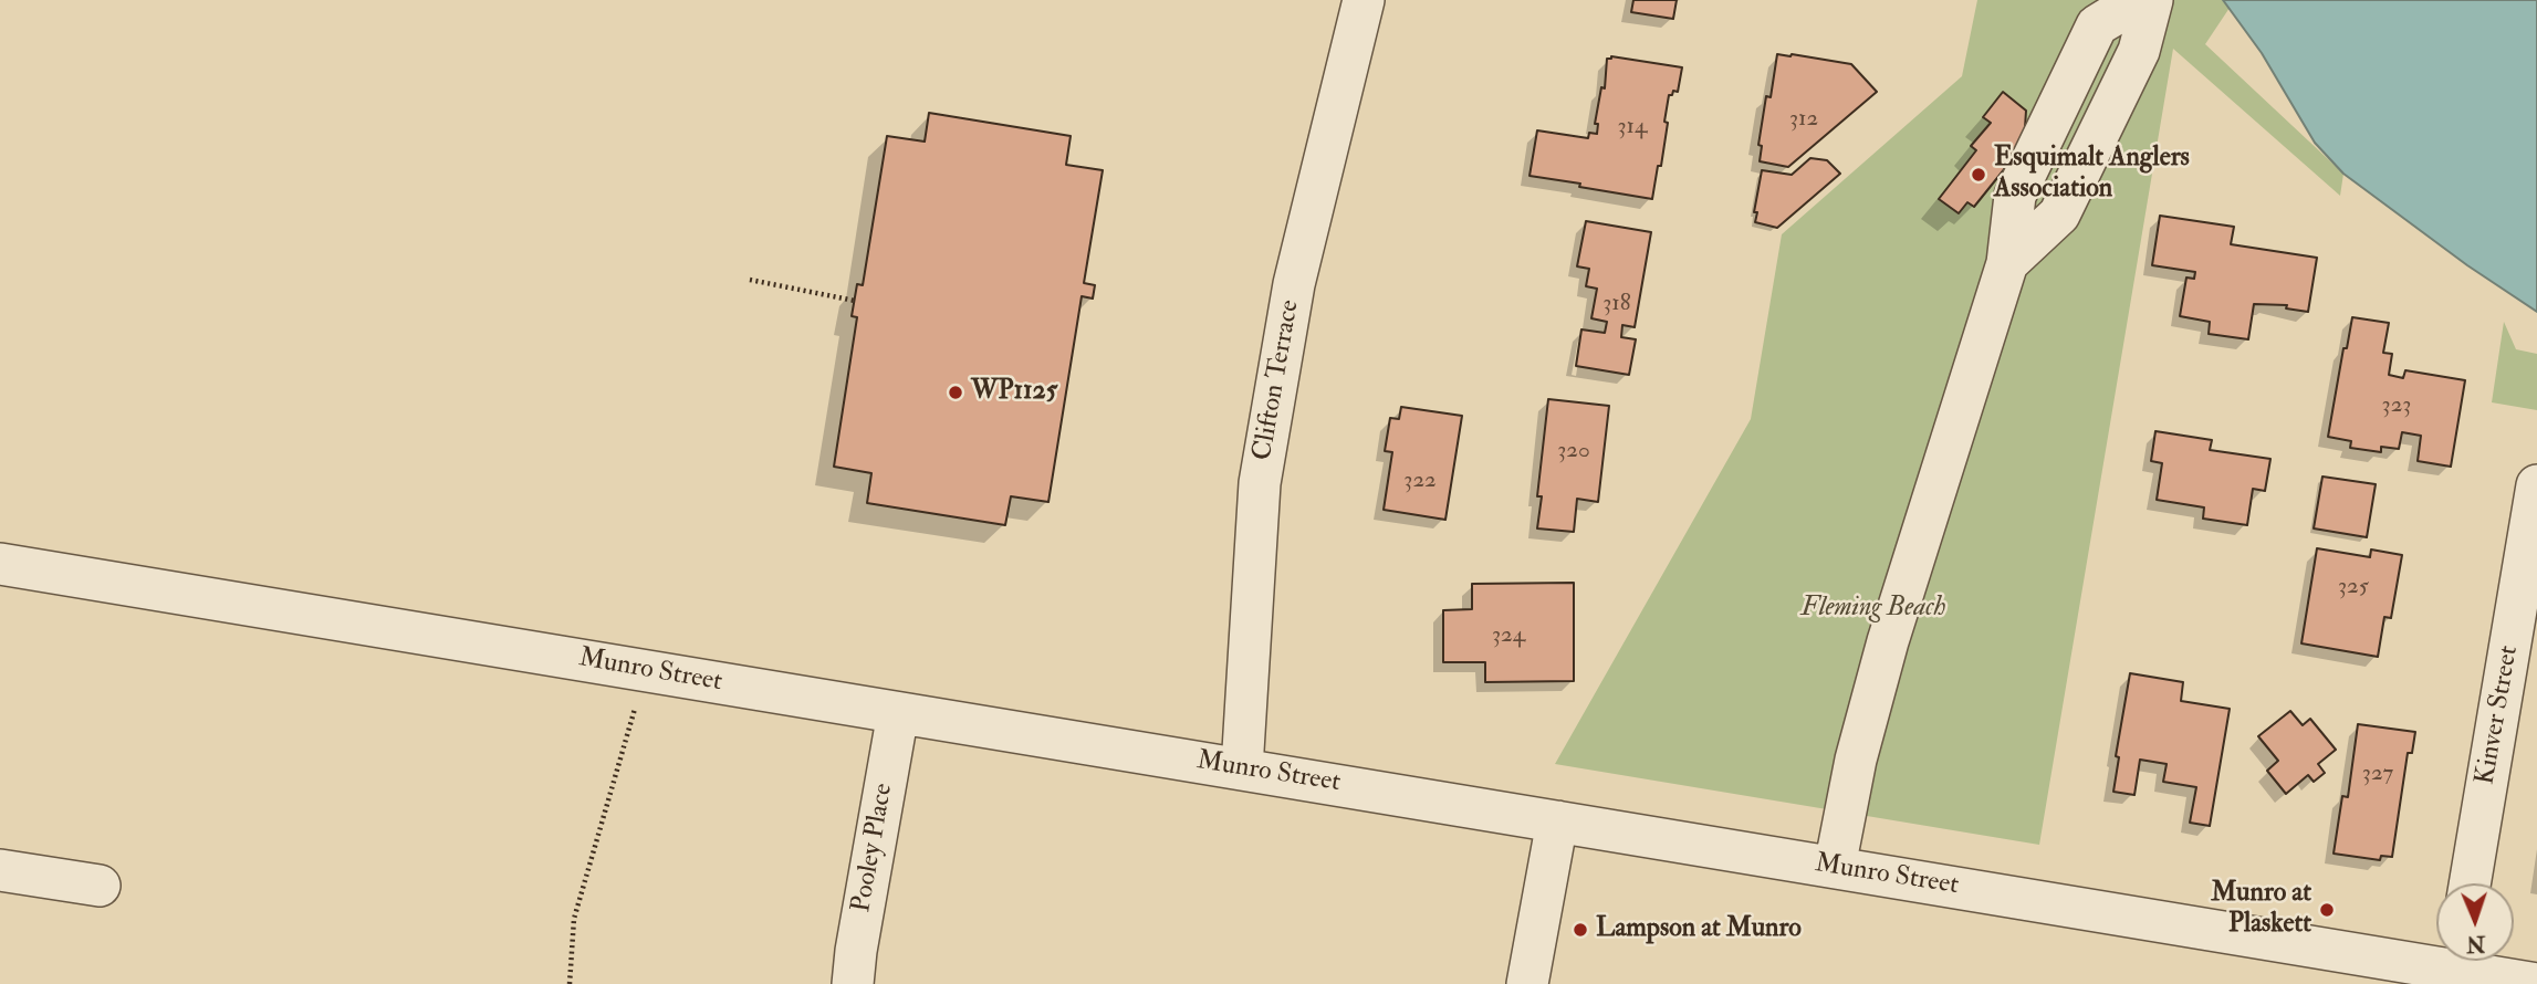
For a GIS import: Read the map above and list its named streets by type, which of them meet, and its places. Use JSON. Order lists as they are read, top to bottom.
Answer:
{
  "streets": {
    "street": [
      "Clifton Terrace",
      "Munro Street",
      "Kinver Street",
      "Pooley Place"
    ]
  },
  "crossings": [
    ["Clifton Terrace", "Munro Street"],
    ["Munro Street", "Pooley Place"]
  ],
  "parks": ["Fleming Beach"],
  "places": [
    "Esquimalt Anglers Association",
    "WP1125",
    "Munro at Plaskett",
    "Lampson at Munro"
  ],
  "house_numbers": [
    "312",
    "314",
    "318",
    "323",
    "320",
    "322",
    "325",
    "324",
    "327"
  ],
  "north": "bottom"
}
